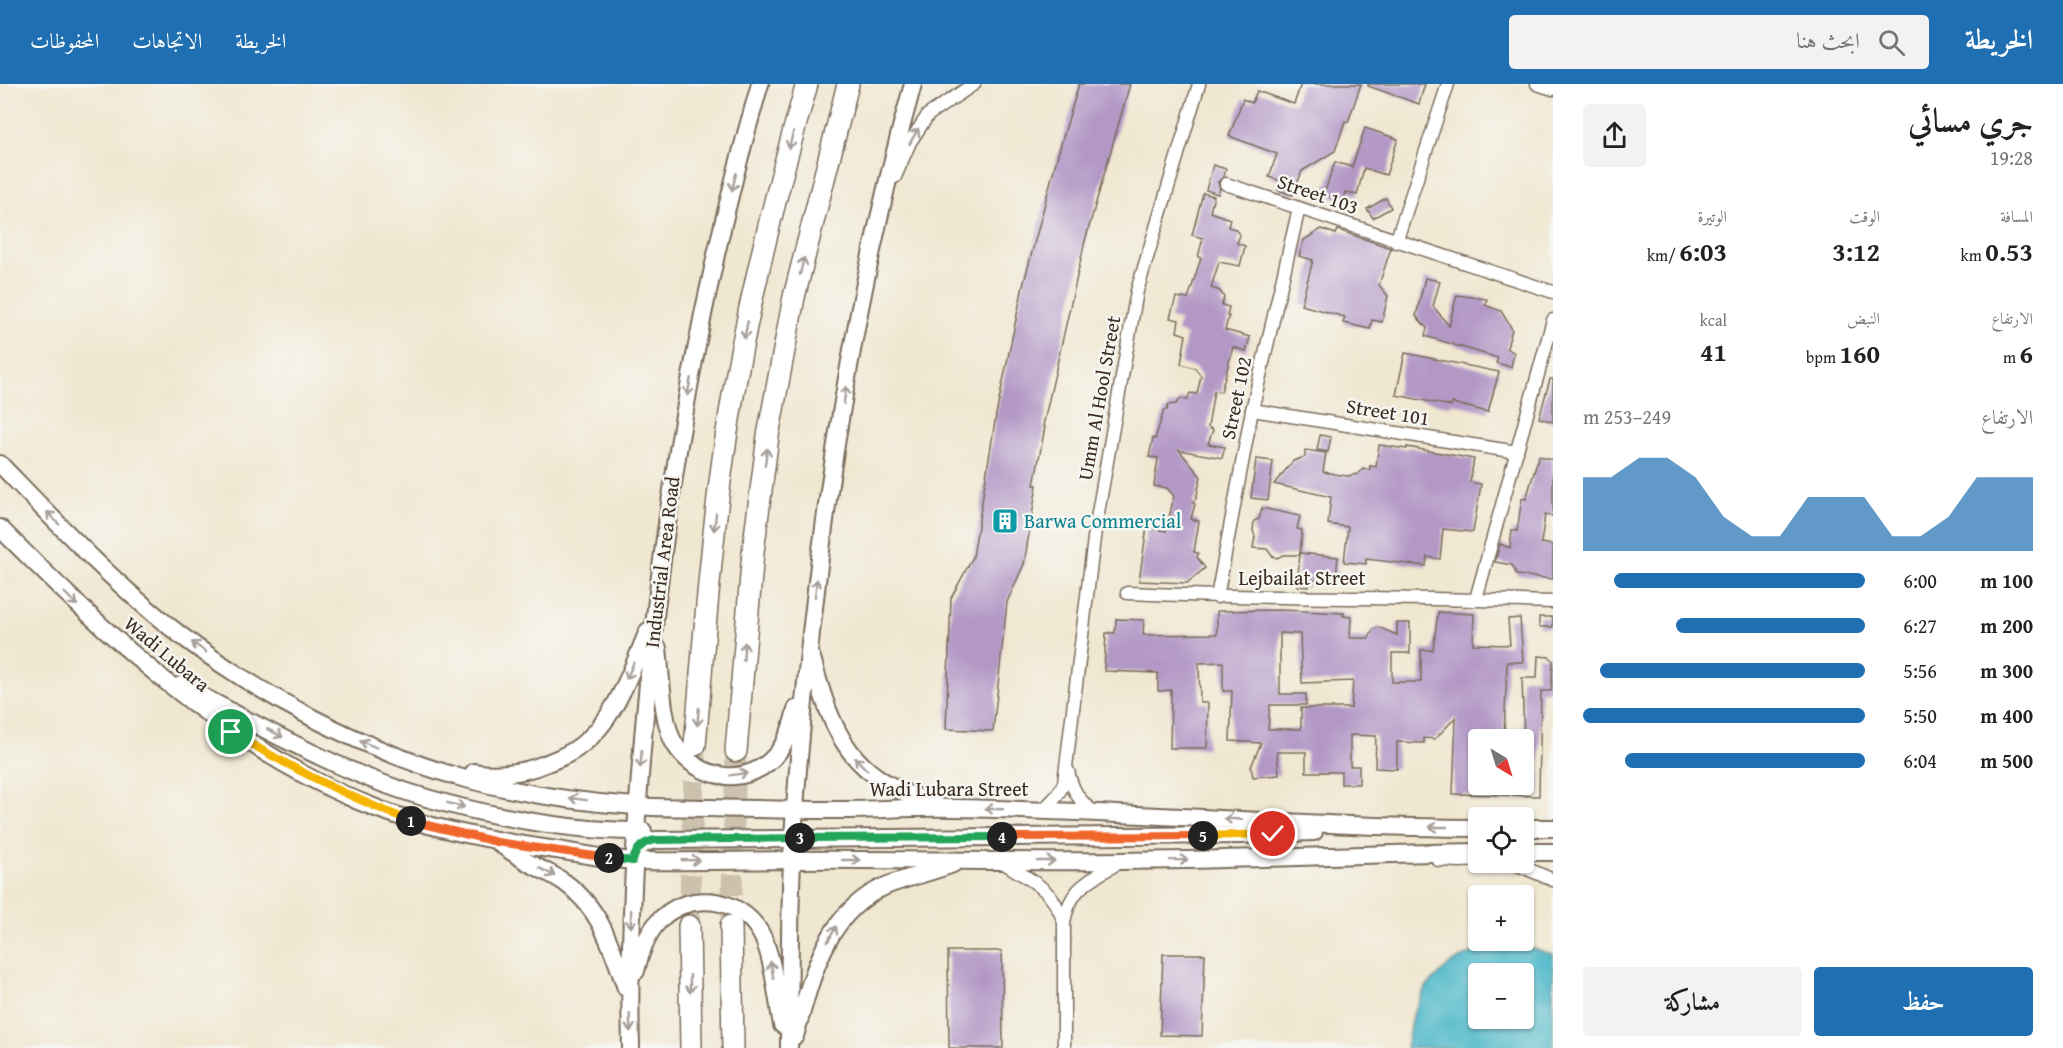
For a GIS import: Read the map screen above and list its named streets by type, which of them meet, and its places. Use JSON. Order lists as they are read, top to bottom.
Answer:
{
  "streets": {
    "street": [
      "Street 103",
      "Umm Al Hool Street",
      "Street 102",
      "Street 101",
      "Industrial Area Road",
      "Lejbailat Street",
      "Wadi Lubara",
      "Wadi Lubara Street"
    ]
  },
  "crossings": [
    ["Street 103", "Street 102"],
    ["Umm Al Hool Street", "Wadi Lubara Street"],
    ["Street 102", "Street 101"],
    ["Street 102", "Lejbailat Street"],
    ["Industrial Area Road", "Wadi Lubara Street"],
    ["Wadi Lubara", "Wadi Lubara Street"]
  ],
  "one_way": ["Industrial Area Road"],
  "places": {
    "building": ["Barwa Commercial"]
  },
  "north": "bottom right",
  "page": {
    "header": "الخريطة",
    "search": "ابحث هنا",
    "nav": ["الخريطة", "الاتجاهات", "المحفوظات"],
    "heading": ["جري مسائي", "19:28"],
    "stats": [
      ["المسافة", "0.53 km"],
      ["الوقت", "3:12"],
      ["الوتيرة", "6:03 /km"],
      ["الارتفاع", "6 m"],
      ["النبض", "160 bpm"],
      ["kcal", "41"]
    ],
    "chart": ["الارتفاع", "249–253 m"],
    "list": [
      {
        "name": "100 m",
        "note": "6:00"
      },
      {
        "name": "200 m",
        "note": "6:27"
      },
      {
        "name": "300 m",
        "note": "5:56"
      },
      {
        "name": "400 m",
        "note": "5:50"
      },
      {
        "name": "500 m",
        "note": "6:04"
      }
    ],
    "map_buttons": ["+", "−"],
    "pins": [
      "1",
      "5",
      "4",
      "3",
      "2"
    ],
    "buttons": ["حفظ", "مشاركة"]
  }
}
